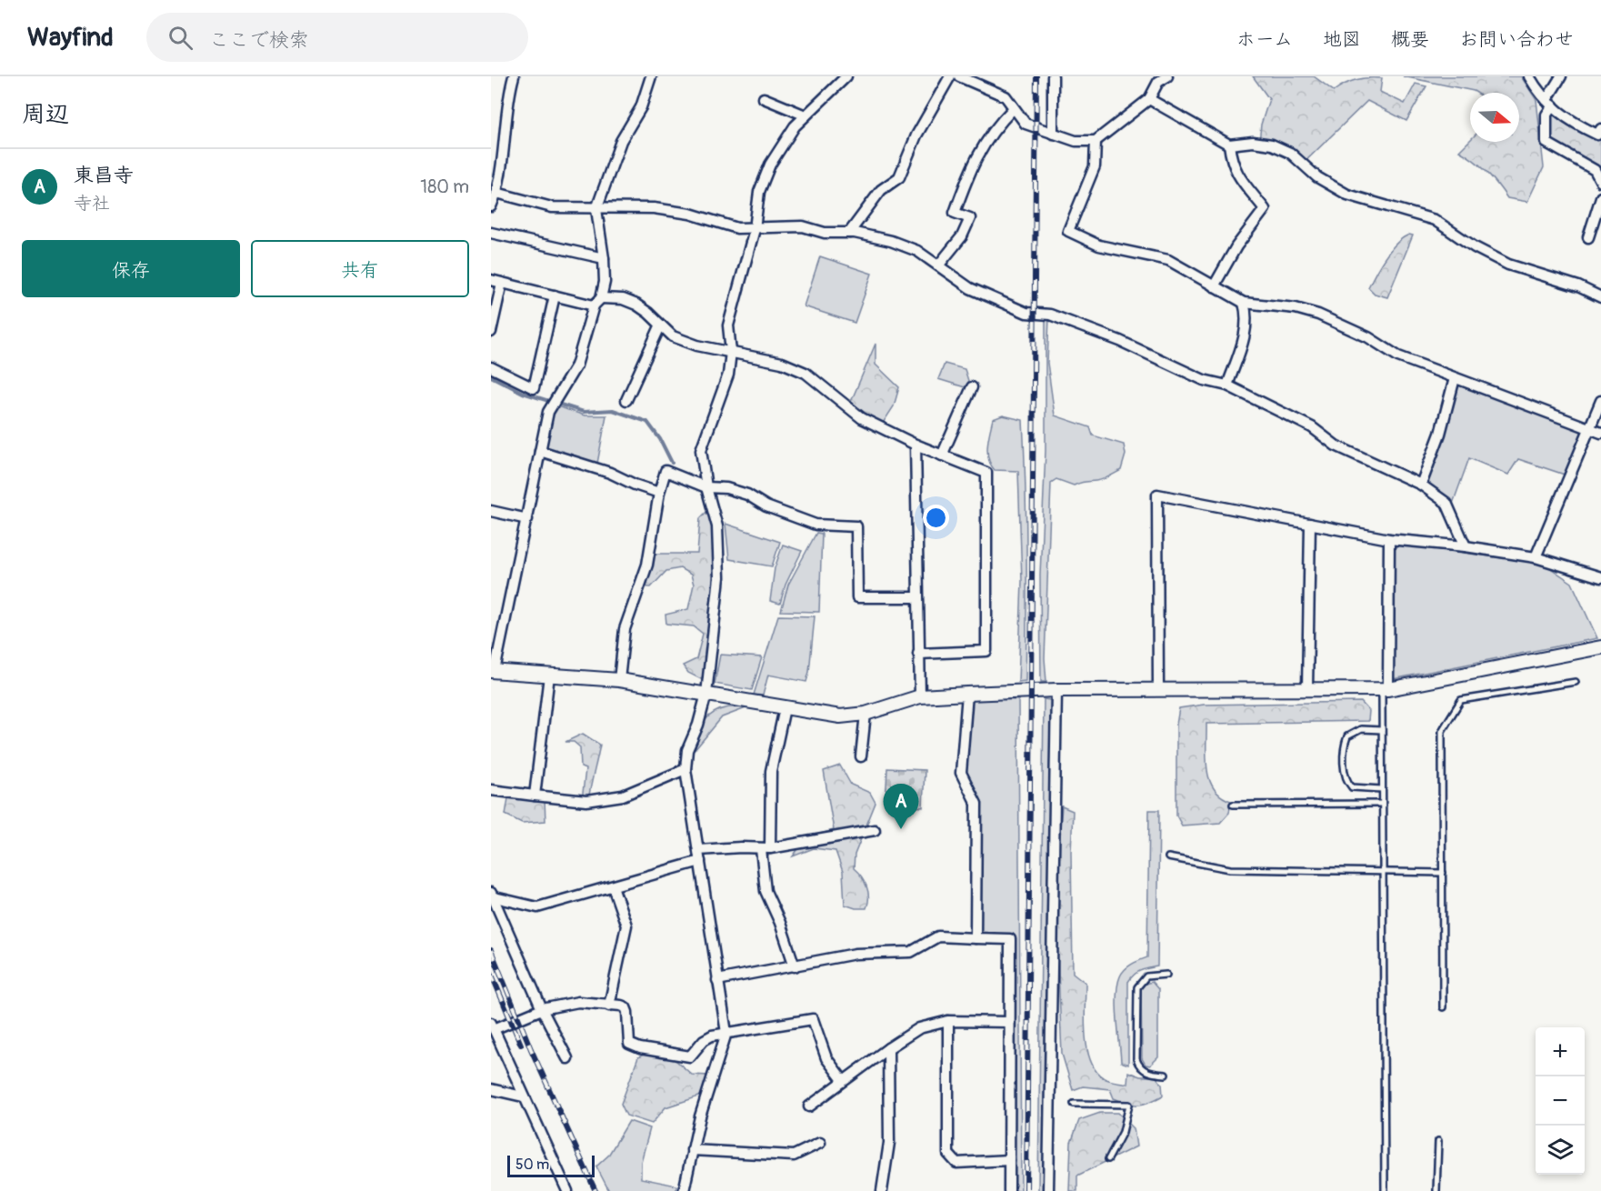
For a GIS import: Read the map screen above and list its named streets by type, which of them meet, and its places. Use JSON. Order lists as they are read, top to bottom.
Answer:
{
  "scale_bar": "50 m",
  "north": "right",
  "page": {
    "header": "Wayfind",
    "search": "ここで検索",
    "nav": [
      "ホーム",
      "地図",
      "概要",
      "お問い合わせ"
    ],
    "heading": "周辺",
    "list": [
      {
        "mark": "A",
        "name": "東昌寺",
        "note": "寺社",
        "value": "180 m"
      }
    ],
    "buttons": ["保存", "共有"],
    "pins": "A",
    "map_buttons": ["+", "−"],
    "scale": "50 m"
  }
}
